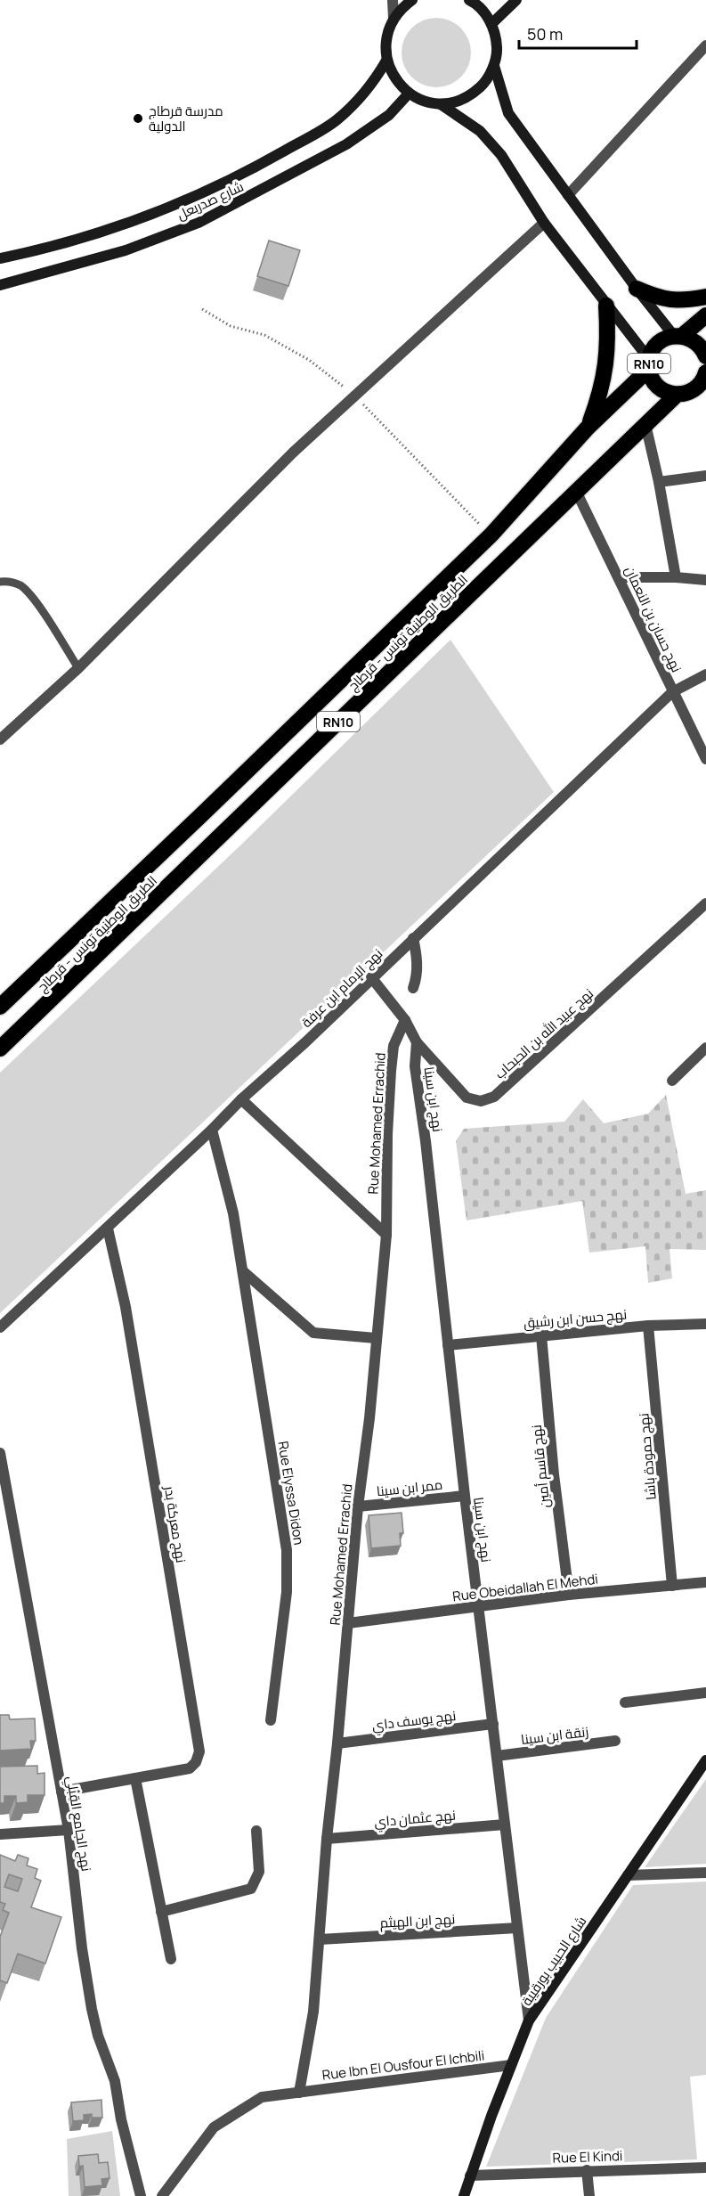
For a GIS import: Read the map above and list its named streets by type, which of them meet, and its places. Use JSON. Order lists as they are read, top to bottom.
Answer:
{
  "streets": {
    "highway": ["RN10", "الطريق الوطنية تونس - قرطاج"],
    "street": [
      "شارع صدربعل",
      "نهج حسان بن النعمان",
      "نهج الإمام ابن عرفة",
      "نهج عبيد الله بن الحبحاب",
      "نهج ابن سينا",
      "Rue Mohamed Errachid",
      "نهج حسن ابن رشيق",
      "نهج حمودة باشا",
      "نهج قاسم أمين",
      "ممر ابن سينا",
      "Rue Elyssa Didon",
      "نهج معركة بدر",
      "Rue Obeidallah El Mehdi",
      "نهج يوسف داي",
      "زنقة ابن سينا",
      "نهج عثمان داي",
      "نهج الجامع القِبْلي",
      "نهج ابن الهيثم",
      "شارع الحبيب بورقيبة",
      "Rue Ibn El Ousfour El Ichbili",
      "Rue El Kindi"
    ]
  },
  "crossings": [
    ["RN10", "الطريق الوطنية تونس - قرطاج"],
    ["نهج حسان بن النعمان", "الطريق الوطنية تونس - قرطاج"],
    ["نهج حسان بن النعمان", "نهج الإمام ابن عرفة"],
    ["نهج الإمام ابن عرفة", "نهج عبيد الله بن الحبحاب"],
    ["نهج الإمام ابن عرفة", "Rue Elyssa Didon"],
    ["نهج الإمام ابن عرفة", "نهج معركة بدر"],
    ["نهج عبيد الله بن الحبحاب", "نهج ابن سينا"],
    ["نهج عبيد الله بن الحبحاب", "Rue Mohamed Errachid"],
    ["نهج ابن سينا", "نهج حسن ابن رشيق"],
    ["نهج ابن سينا", "ممر ابن سينا"],
    ["نهج ابن سينا", "Rue Obeidallah El Mehdi"],
    ["نهج ابن سينا", "نهج يوسف داي"],
    ["نهج ابن سينا", "زنقة ابن سينا"],
    ["نهج ابن سينا", "نهج عثمان داي"],
    ["نهج ابن سينا", "نهج ابن الهيثم"],
    ["نهج ابن سينا", "شارع الحبيب بورقيبة"],
    ["Rue Mohamed Errachid", "ممر ابن سينا"],
    ["Rue Mohamed Errachid", "Rue Obeidallah El Mehdi"],
    ["Rue Mohamed Errachid", "نهج يوسف داي"],
    ["Rue Mohamed Errachid", "نهج عثمان داي"],
    ["Rue Mohamed Errachid", "نهج ابن الهيثم"],
    ["Rue Mohamed Errachid", "Rue Ibn El Ousfour El Ichbili"],
    ["نهج حسن ابن رشيق", "نهج حمودة باشا"],
    ["نهج حسن ابن رشيق", "نهج قاسم أمين"],
    ["نهج حمودة باشا", "Rue Obeidallah El Mehdi"],
    ["نهج قاسم أمين", "Rue Obeidallah El Mehdi"],
    ["نهج معركة بدر", "نهج الجامع القِبْلي"],
    ["شارع الحبيب بورقيبة", "Rue Ibn El Ousfour El Ichbili"],
    ["شارع الحبيب بورقيبة", "Rue El Kindi"]
  ],
  "places": ["مدرسة قرطاج الدولية"],
  "scale_bar": "50 m"
}
